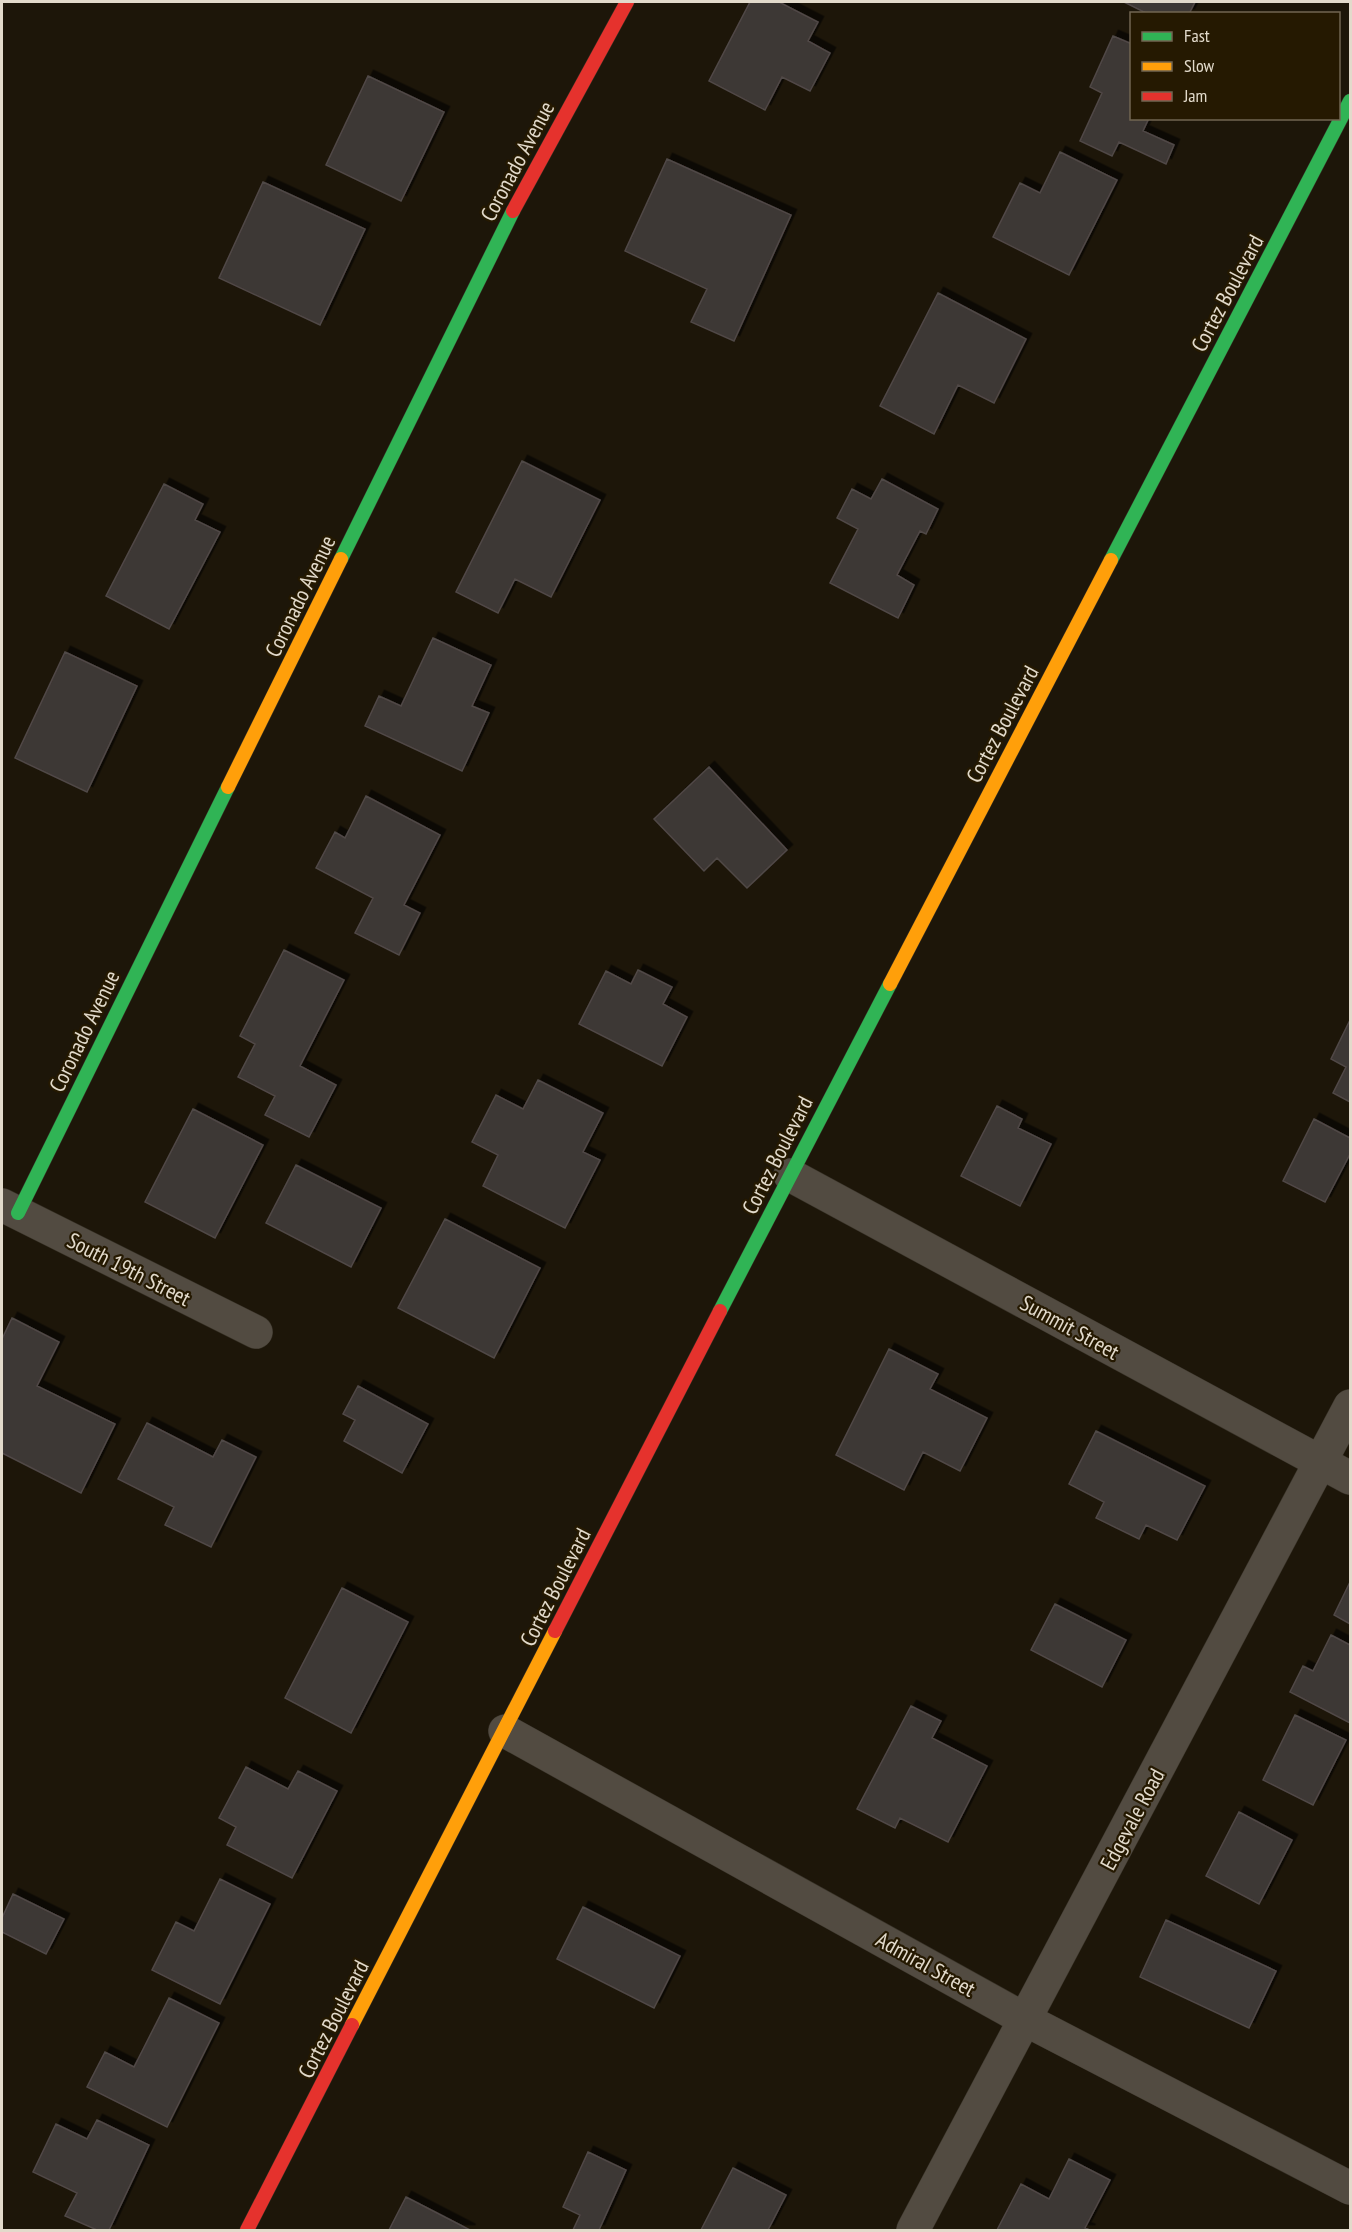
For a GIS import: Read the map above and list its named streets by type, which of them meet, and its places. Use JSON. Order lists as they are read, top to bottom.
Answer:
{
  "streets": {
    "street": [
      "Coronado Avenue",
      "Cortez Boulevard",
      "South 19th Street",
      "Summit Street",
      "Edgevale Road",
      "Admiral Street"
    ]
  },
  "crossings": [
    ["Coronado Avenue", "South 19th Street"],
    ["Cortez Boulevard", "Summit Street"],
    ["Cortez Boulevard", "Admiral Street"],
    ["Summit Street", "Edgevale Road"],
    ["Edgevale Road", "Admiral Street"]
  ],
  "legend": ["Fast", "Slow", "Jam"]
}
